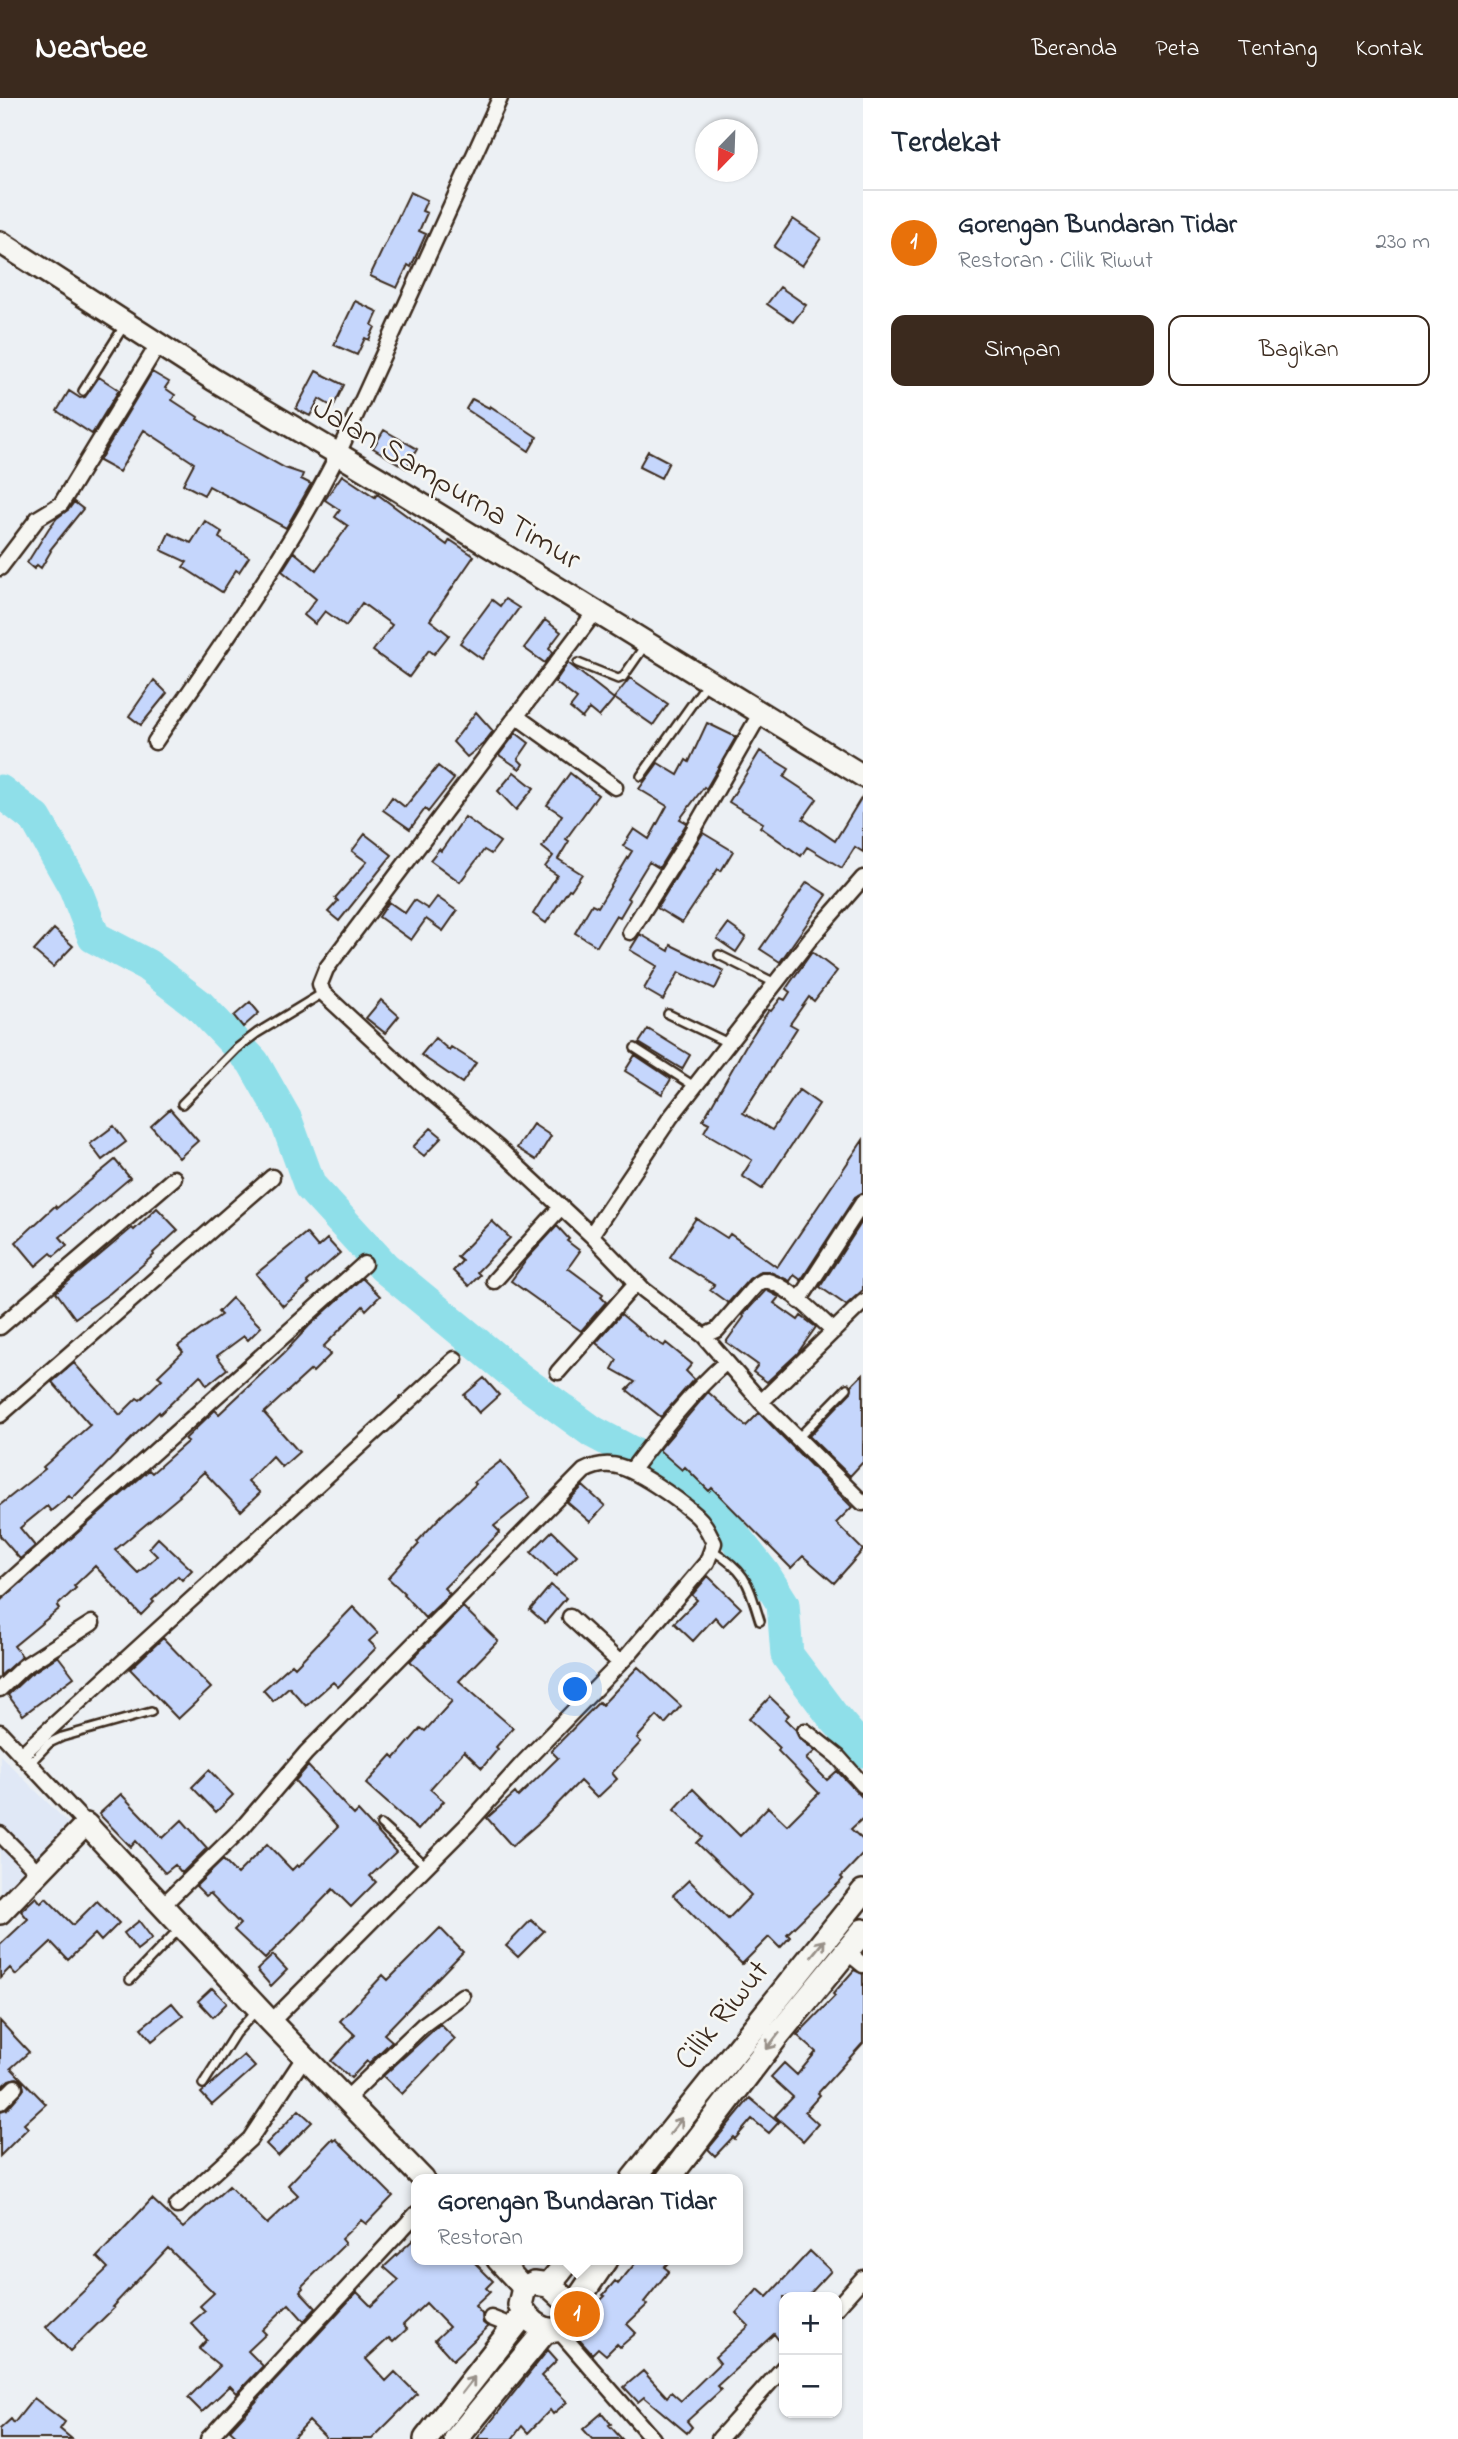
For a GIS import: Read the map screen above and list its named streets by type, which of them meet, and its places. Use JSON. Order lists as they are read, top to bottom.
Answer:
{
  "streets": {
    "main road": ["Cilik Riwut"],
    "street": ["Jalan Sampurna Timur"]
  },
  "north": "bottom left",
  "page": {
    "header": "Nearbee",
    "nav": [
      "Beranda",
      "Peta",
      "Tentang",
      "Kontak"
    ],
    "heading": "Terdekat",
    "list": [
      {
        "mark": "1",
        "name": "Gorengan Bundaran Tidar",
        "note": "Restoran · Cilik Riwut",
        "value": "230 m"
      }
    ],
    "buttons": ["Simpan", "Bagikan"],
    "popup": ["Gorengan Bundaran Tidar", "Restoran"],
    "pins": "1",
    "map_buttons": ["+", "−"]
  }
}
